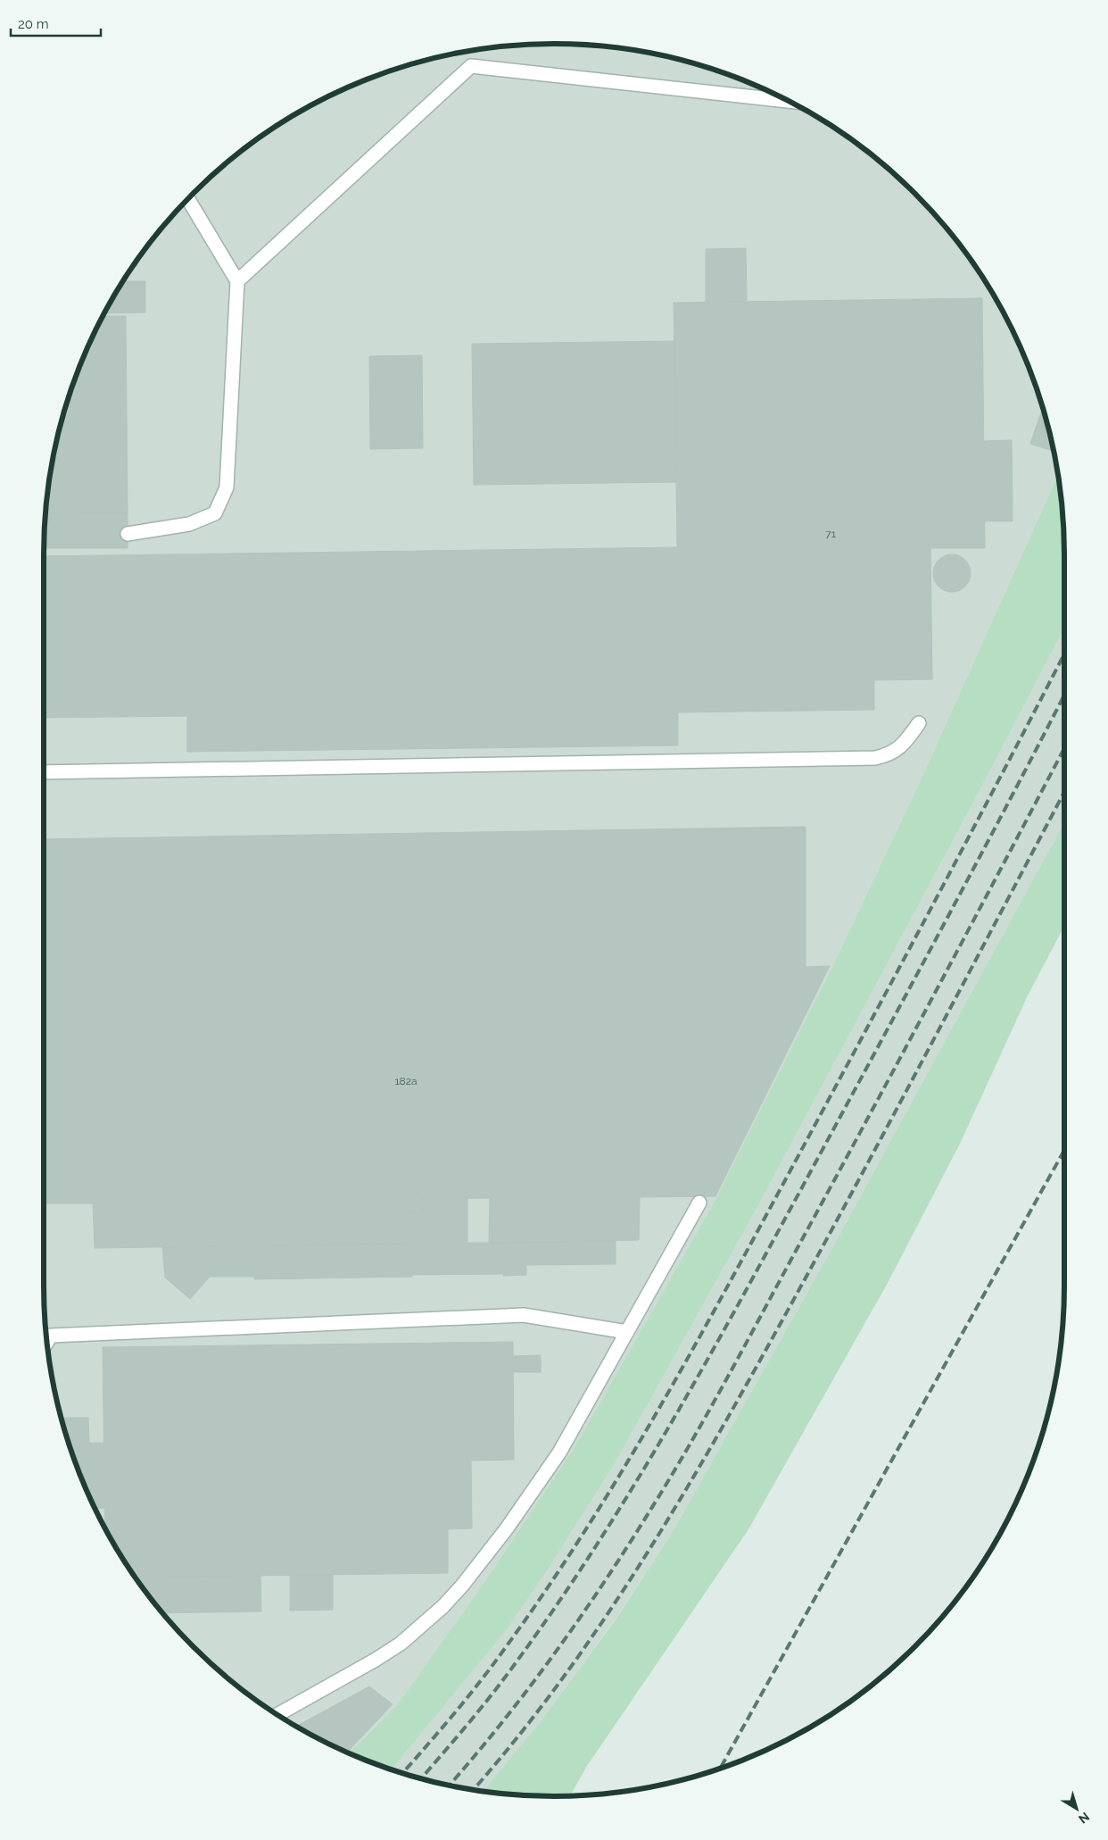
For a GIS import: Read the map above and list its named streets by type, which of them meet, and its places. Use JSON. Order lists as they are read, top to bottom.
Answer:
{
  "house_numbers": ["71", "182a"],
  "scale_bar": "20 m",
  "north": "bottom right"
}
